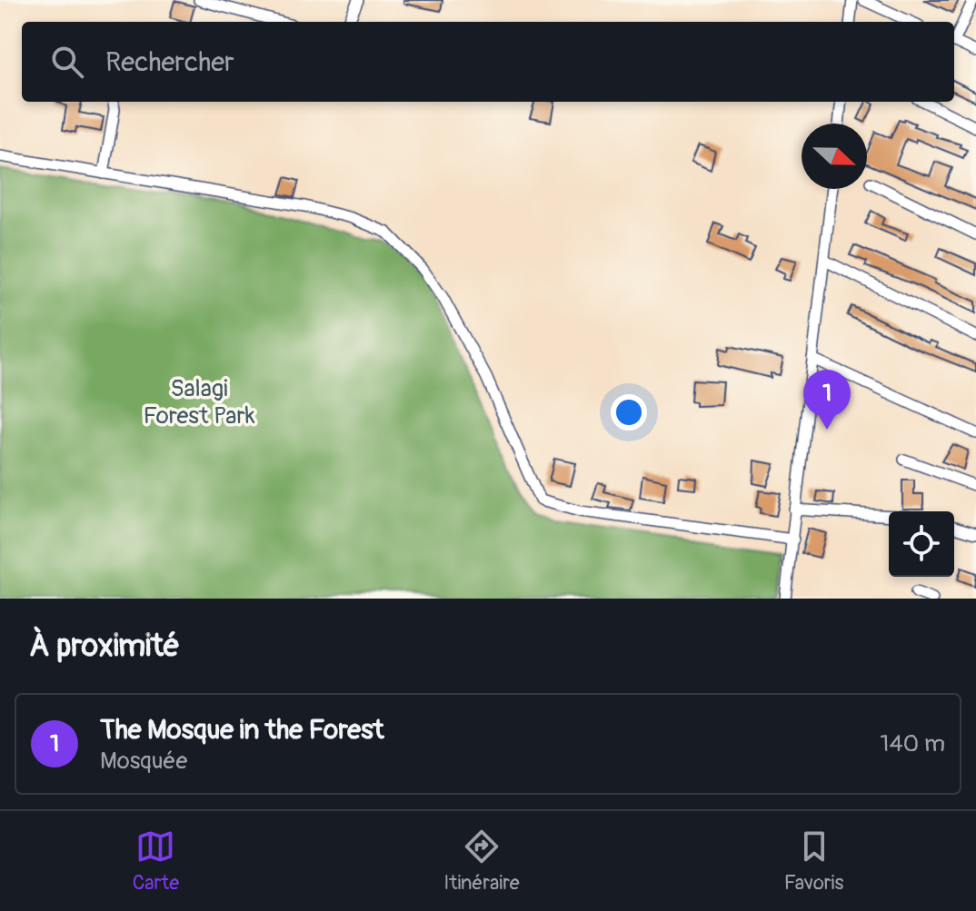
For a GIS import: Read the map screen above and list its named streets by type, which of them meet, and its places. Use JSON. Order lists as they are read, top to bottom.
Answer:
{
  "parks": ["Salagi Forest Park"],
  "north": "right",
  "page": {
    "search": "Rechercher",
    "pins": "1",
    "heading": "À proximité",
    "list": [
      {
        "mark": "1",
        "name": "The Mosque in the Forest",
        "note": "Mosquée",
        "value": "140 m"
      }
    ],
    "nav": ["Carte", "Itinéraire", "Favoris"]
  }
}
